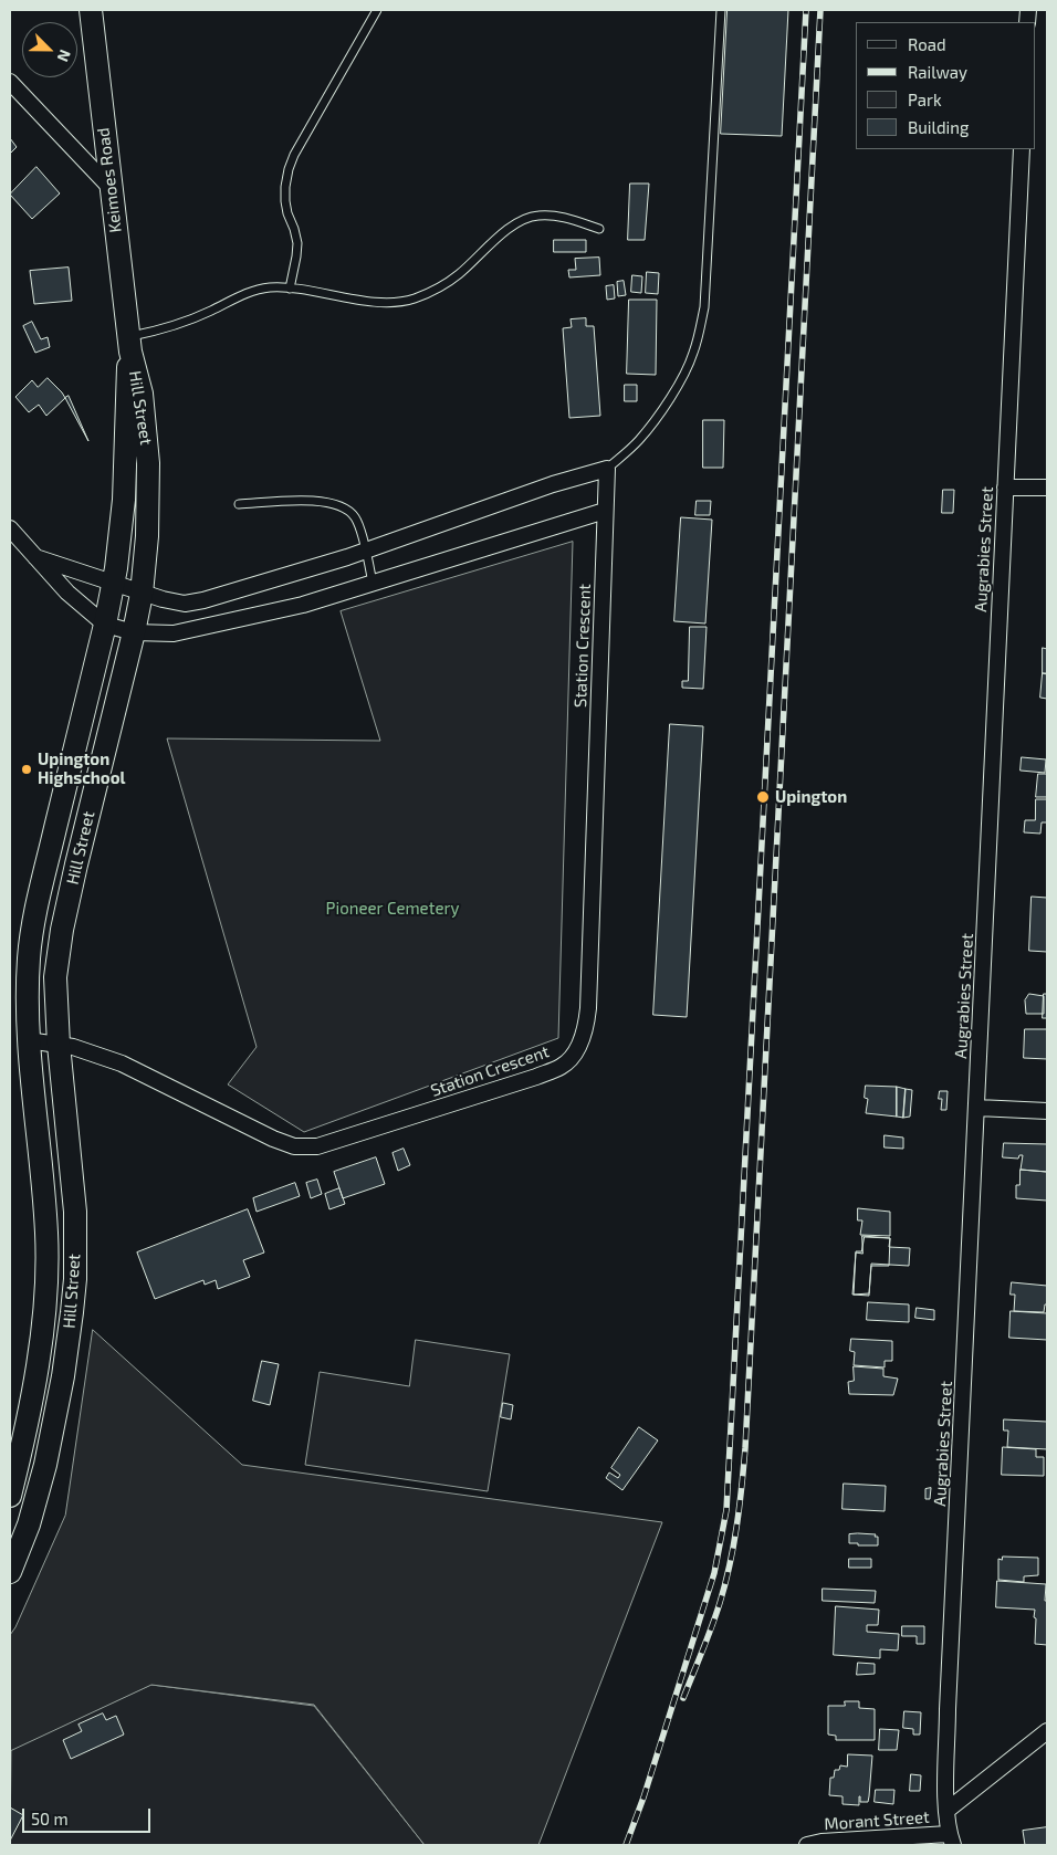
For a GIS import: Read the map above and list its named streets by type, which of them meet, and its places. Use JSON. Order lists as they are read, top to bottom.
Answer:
{
  "streets": {
    "street": [
      "Keimoes Road",
      "Hill Street",
      "Augrabies Street",
      "Station Crescent",
      "Morant Street"
    ]
  },
  "crossings": [
    ["Keimoes Road", "Hill Street"],
    ["Hill Street", "Station Crescent"],
    ["Augrabies Street", "Morant Street"]
  ],
  "parks": ["Pioneer Cemetery"],
  "places": ["Upington Highschool", "Upington"],
  "legend": [
    "Road",
    "Railway",
    "Park",
    "Building"
  ],
  "scale_bar": "50 m",
  "north": "bottom right"
}
